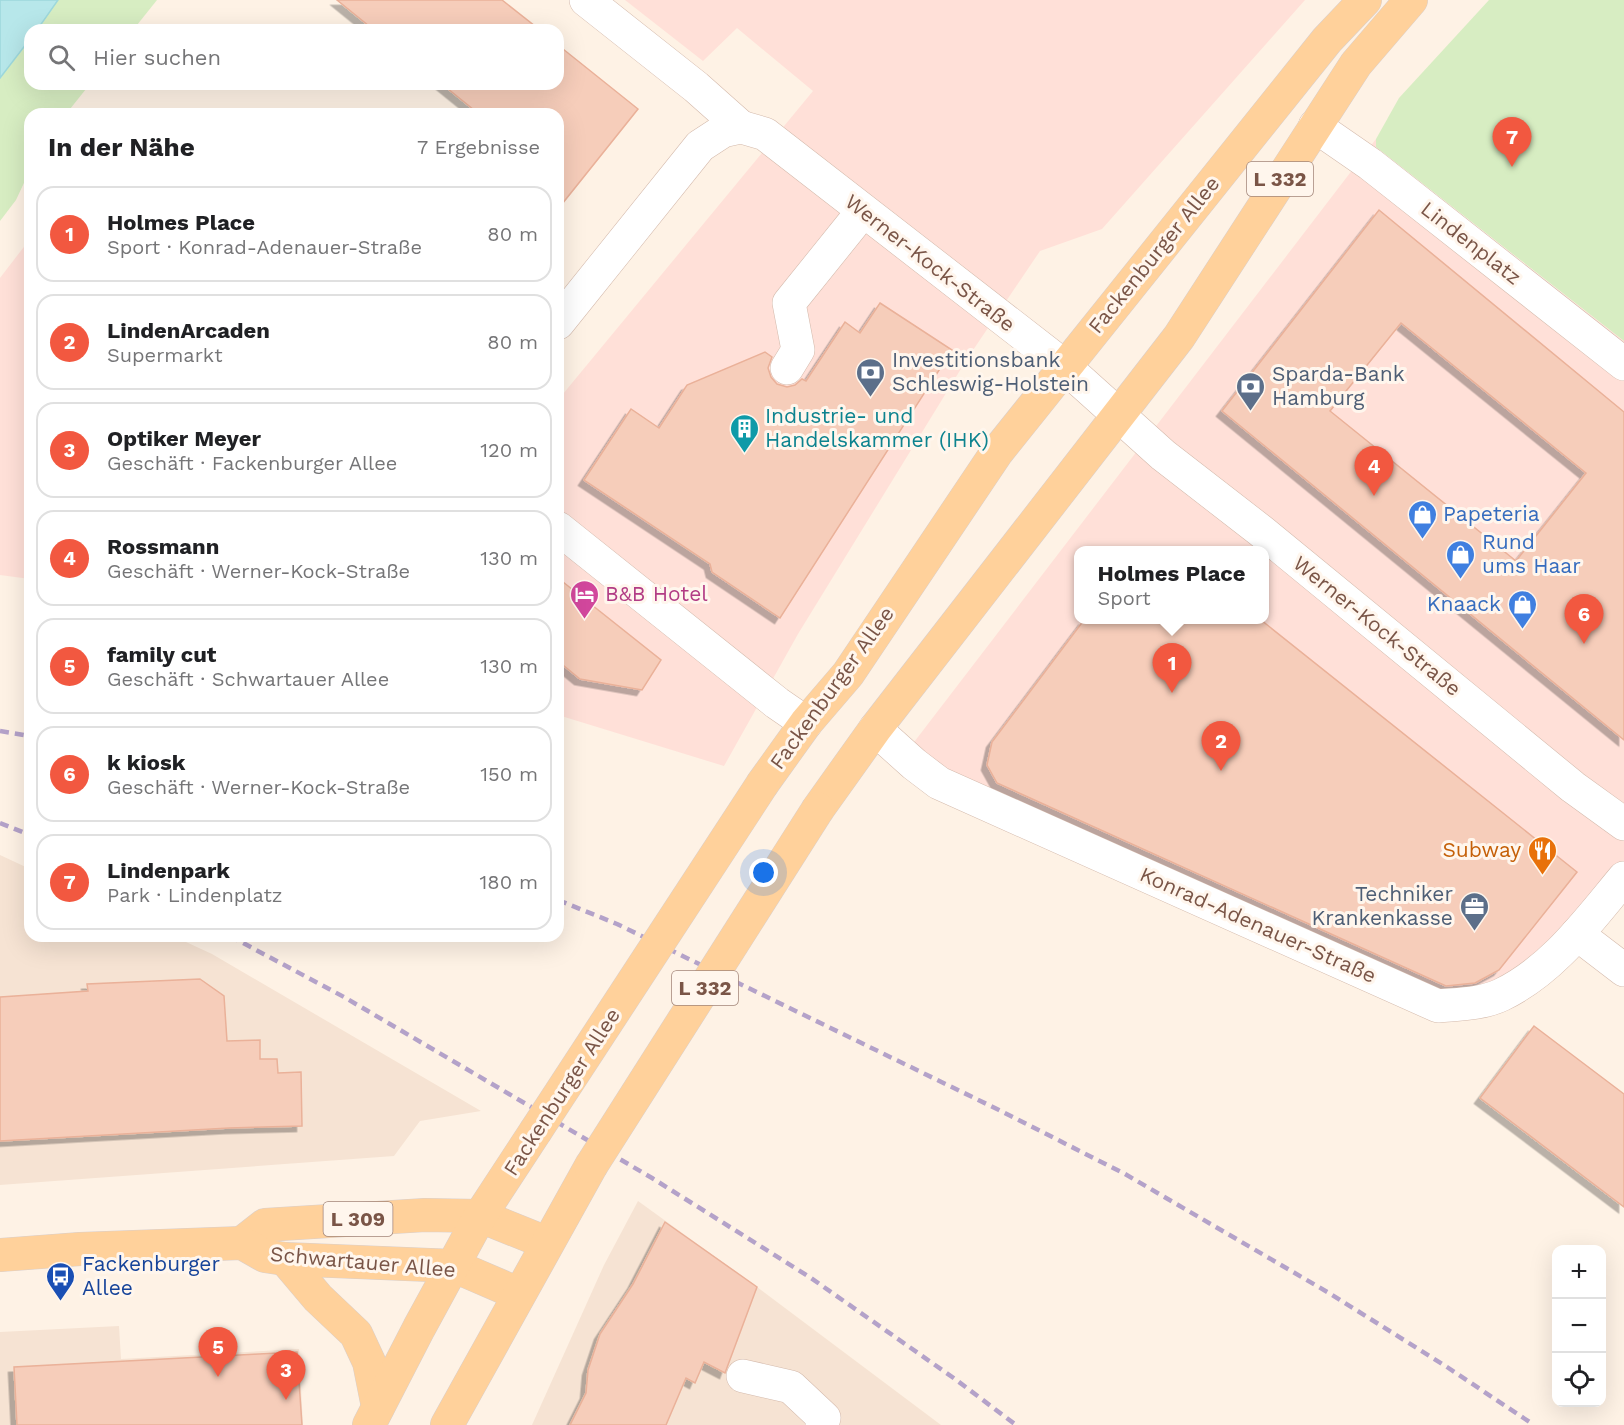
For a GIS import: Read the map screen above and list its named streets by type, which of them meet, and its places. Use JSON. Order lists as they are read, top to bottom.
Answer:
{
  "streets": {
    "main road": [
      "L 332",
      "Fackenburger Allee",
      "L 309",
      "Schwartauer Allee"
    ],
    "street": ["Lindenplatz", "Werner-Kock-Straße", "Konrad-Adenauer-Straße"]
  },
  "crossings": [
    ["L 332", "Lindenplatz"],
    ["L 332", "Werner-Kock-Straße"],
    ["L 332", "Konrad-Adenauer-Straße"],
    ["L 332", "Schwartauer Allee"],
    ["Fackenburger Allee", "Werner-Kock-Straße"],
    ["Fackenburger Allee", "Schwartauer Allee"]
  ],
  "places": {
    "bank": ["Investitionsbank Schleswig-Holstein", "Sparda-Bank Hamburg"],
    "building": ["Industrie- und Handelskammer (IHK)"],
    "shop": ["Papeteria", "Rund ums Haar", "Knaack"],
    "hotel": ["B&B Hotel"],
    "restaurant": ["Subway"],
    "office": ["Techniker Krankenkasse"],
    "bus stop": ["Fackenburger Allee"]
  },
  "page": {
    "search": "Hier suchen",
    "heading": ["In der Nähe", "7 Ergebnisse"],
    "pins": [
      "7",
      "4",
      "6",
      "1",
      "2",
      "5",
      "3"
    ],
    "list": [
      {
        "mark": "1",
        "name": "Holmes Place",
        "note": "Sport · Konrad-Adenauer-Straße",
        "value": "80 m"
      },
      {
        "mark": "2",
        "name": "LindenArcaden",
        "note": "Supermarkt",
        "value": "80 m"
      },
      {
        "mark": "3",
        "name": "Optiker Meyer",
        "note": "Geschäft · Fackenburger Allee",
        "value": "120 m"
      },
      {
        "mark": "4",
        "name": "Rossmann",
        "note": "Geschäft · Werner-Kock-Straße",
        "value": "130 m"
      },
      {
        "mark": "5",
        "name": "family cut",
        "note": "Geschäft · Schwartauer Allee",
        "value": "130 m"
      },
      {
        "mark": "6",
        "name": "k kiosk",
        "note": "Geschäft · Werner-Kock-Straße",
        "value": "150 m"
      },
      {
        "mark": "7",
        "name": "Lindenpark",
        "note": "Park · Lindenplatz",
        "value": "180 m"
      }
    ],
    "popup": ["Holmes Place", "Sport"],
    "map_buttons": ["+", "−"]
  }
}
